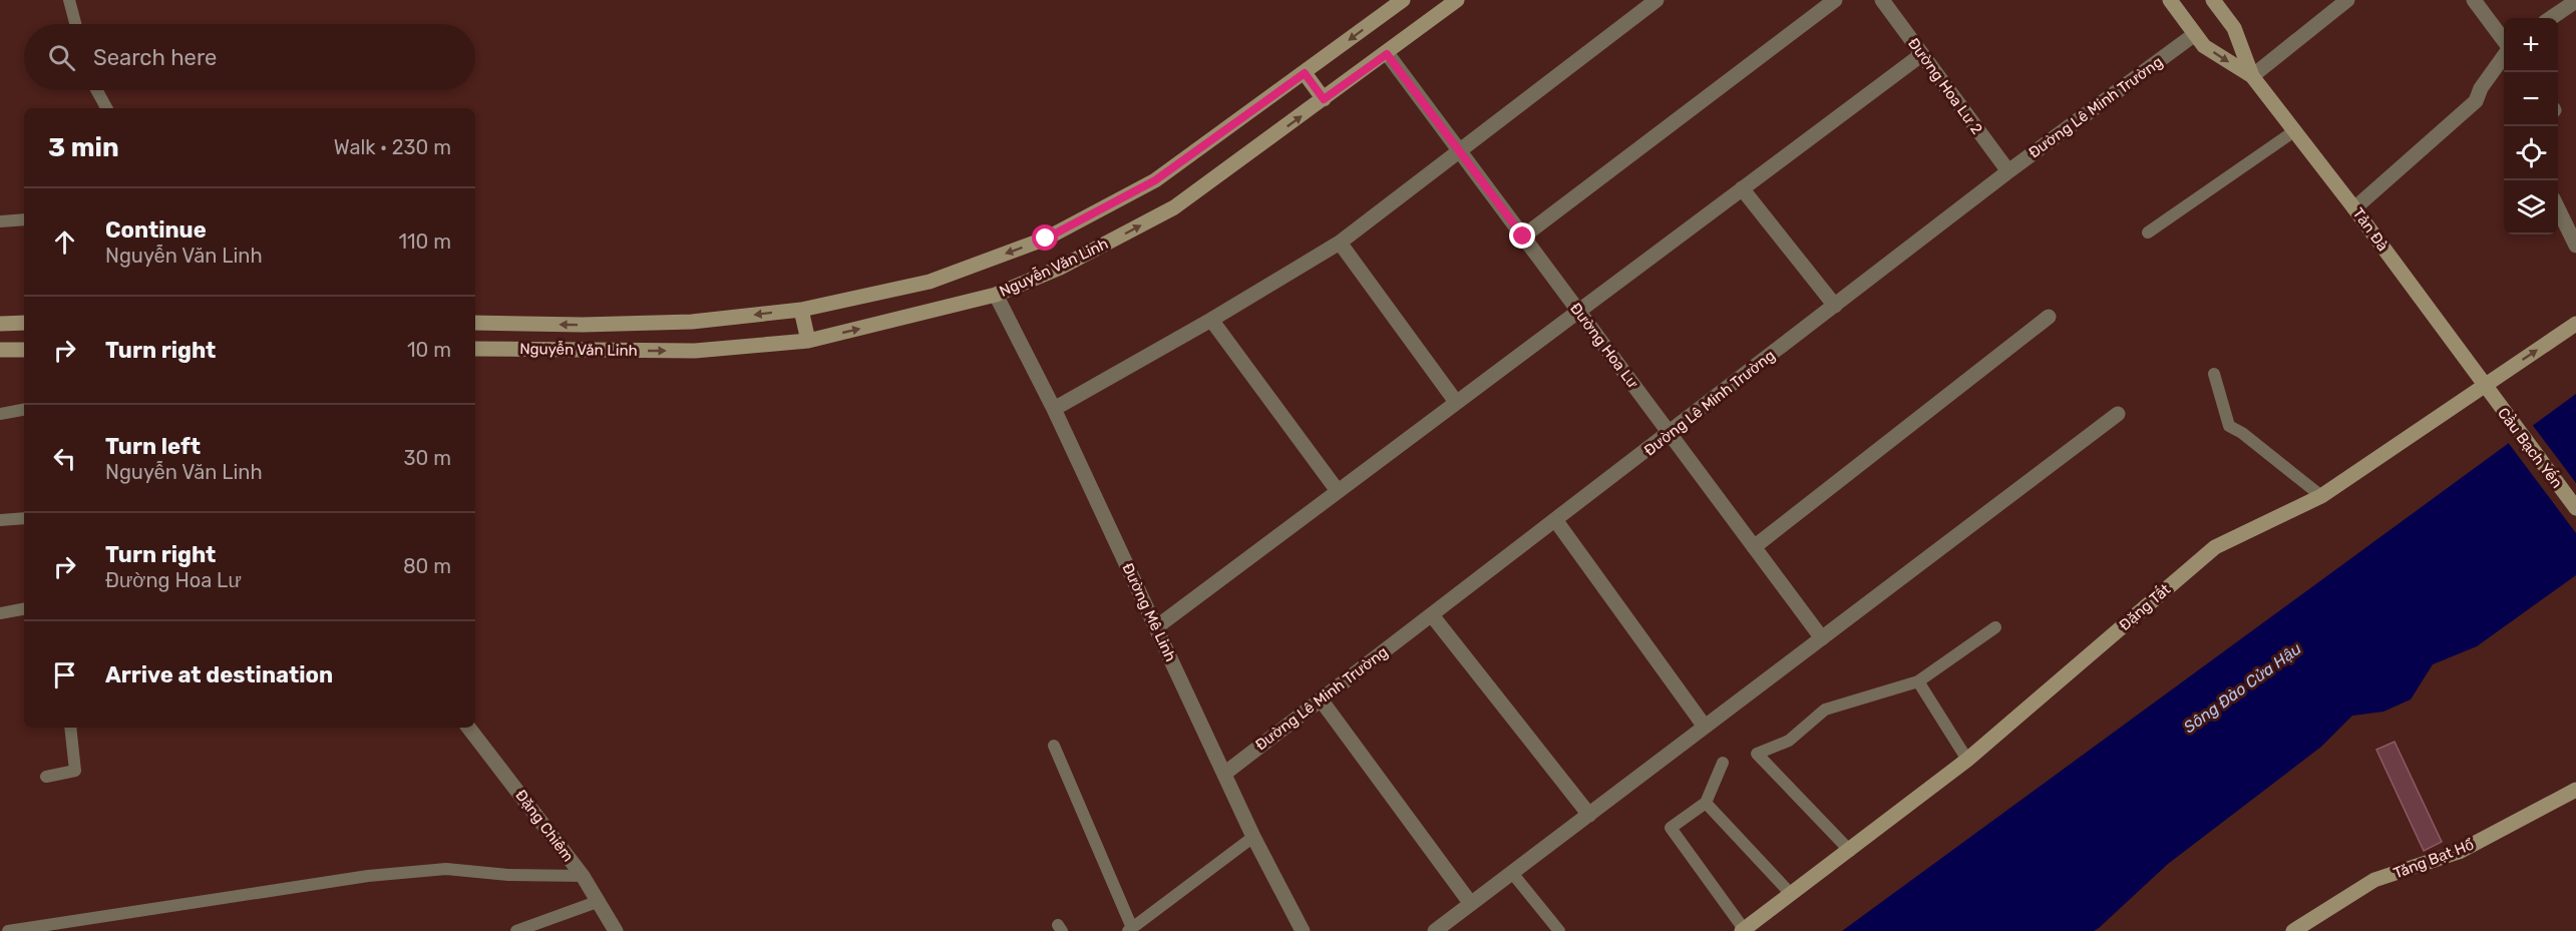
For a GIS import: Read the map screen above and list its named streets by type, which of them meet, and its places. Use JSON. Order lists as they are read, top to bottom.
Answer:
{
  "streets": {
    "main road": [
      "Tản Đà",
      "Nguyễn Văn Linh",
      "Cầu Bạch Yến",
      "Đặng Tất",
      "Tăng Bạt Hổ"
    ],
    "street": [
      "Đường Hoa Lư 2",
      "Đường Lê Minh Trường",
      "Đường Hoa Lư",
      "Đường Mê Linh",
      "Đặng Chiêm"
    ]
  },
  "crossings": [
    ["Đường Hoa Lư 2", "Đường Lê Minh Trường"],
    ["Đường Lê Minh Trường", "Tản Đà"],
    ["Đường Lê Minh Trường", "Đường Hoa Lư"],
    ["Đường Lê Minh Trường", "Đường Mê Linh"],
    ["Tản Đà", "Cầu Bạch Yến"],
    ["Tản Đà", "Đặng Tất"],
    ["Nguyễn Văn Linh", "Đường Hoa Lư"],
    ["Nguyễn Văn Linh", "Đường Mê Linh"],
    ["Cầu Bạch Yến", "Đặng Tất"]
  ],
  "water": ["Sông Đào Cửa Hậu"],
  "page": {
    "map_buttons": ["+", "−"],
    "search": "Search here",
    "heading": ["3 min", "Walk · 230 m"],
    "list": [
      ["Continue", "Nguyễn Văn Linh", "110 m"],
      ["Turn right", "10 m"],
      ["Turn left", "Nguyễn Văn Linh", "30 m"],
      ["Turn right", "Đường Hoa Lư", "80 m"],
      "Arrive at destination"
    ]
  }
}
